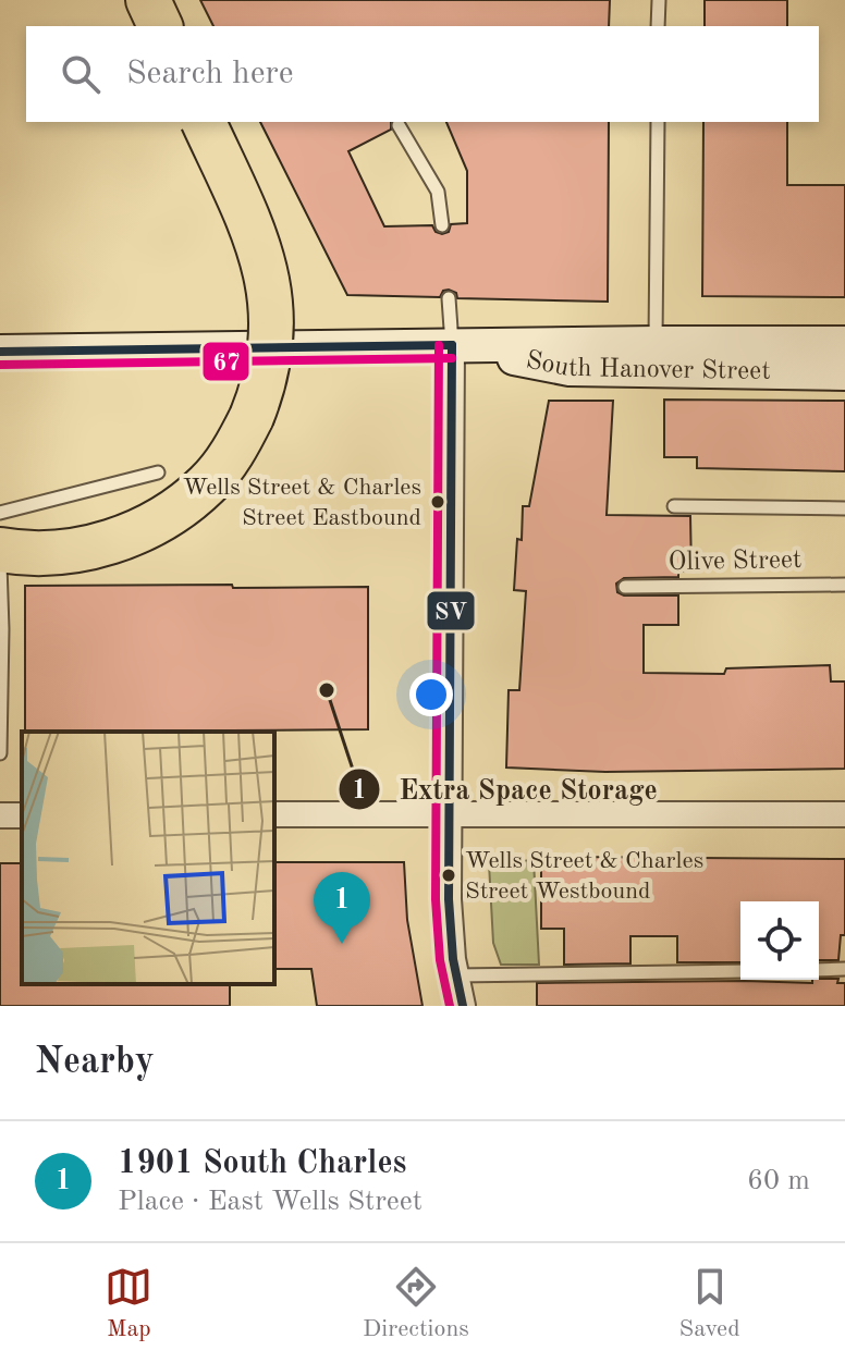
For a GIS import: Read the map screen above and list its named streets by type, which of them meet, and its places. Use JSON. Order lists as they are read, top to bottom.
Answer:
{
  "streets": {
    "main road": ["South Hanover Street"],
    "lane": ["Olive Street"]
  },
  "places": ["Wells Street & Charles Street Eastbound", "Extra Space Storage", "Wells Street & Charles Street Westbound"],
  "lines": ["transit line SV", "transit line 67"],
  "page": {
    "search": "Search here",
    "pins": "1",
    "heading": "Nearby",
    "list": [
      {
        "mark": "1",
        "name": "1901 South Charles",
        "note": "Place · East Wells Street",
        "value": "60 m"
      }
    ],
    "nav": ["Map", "Directions", "Saved"]
  }
}
